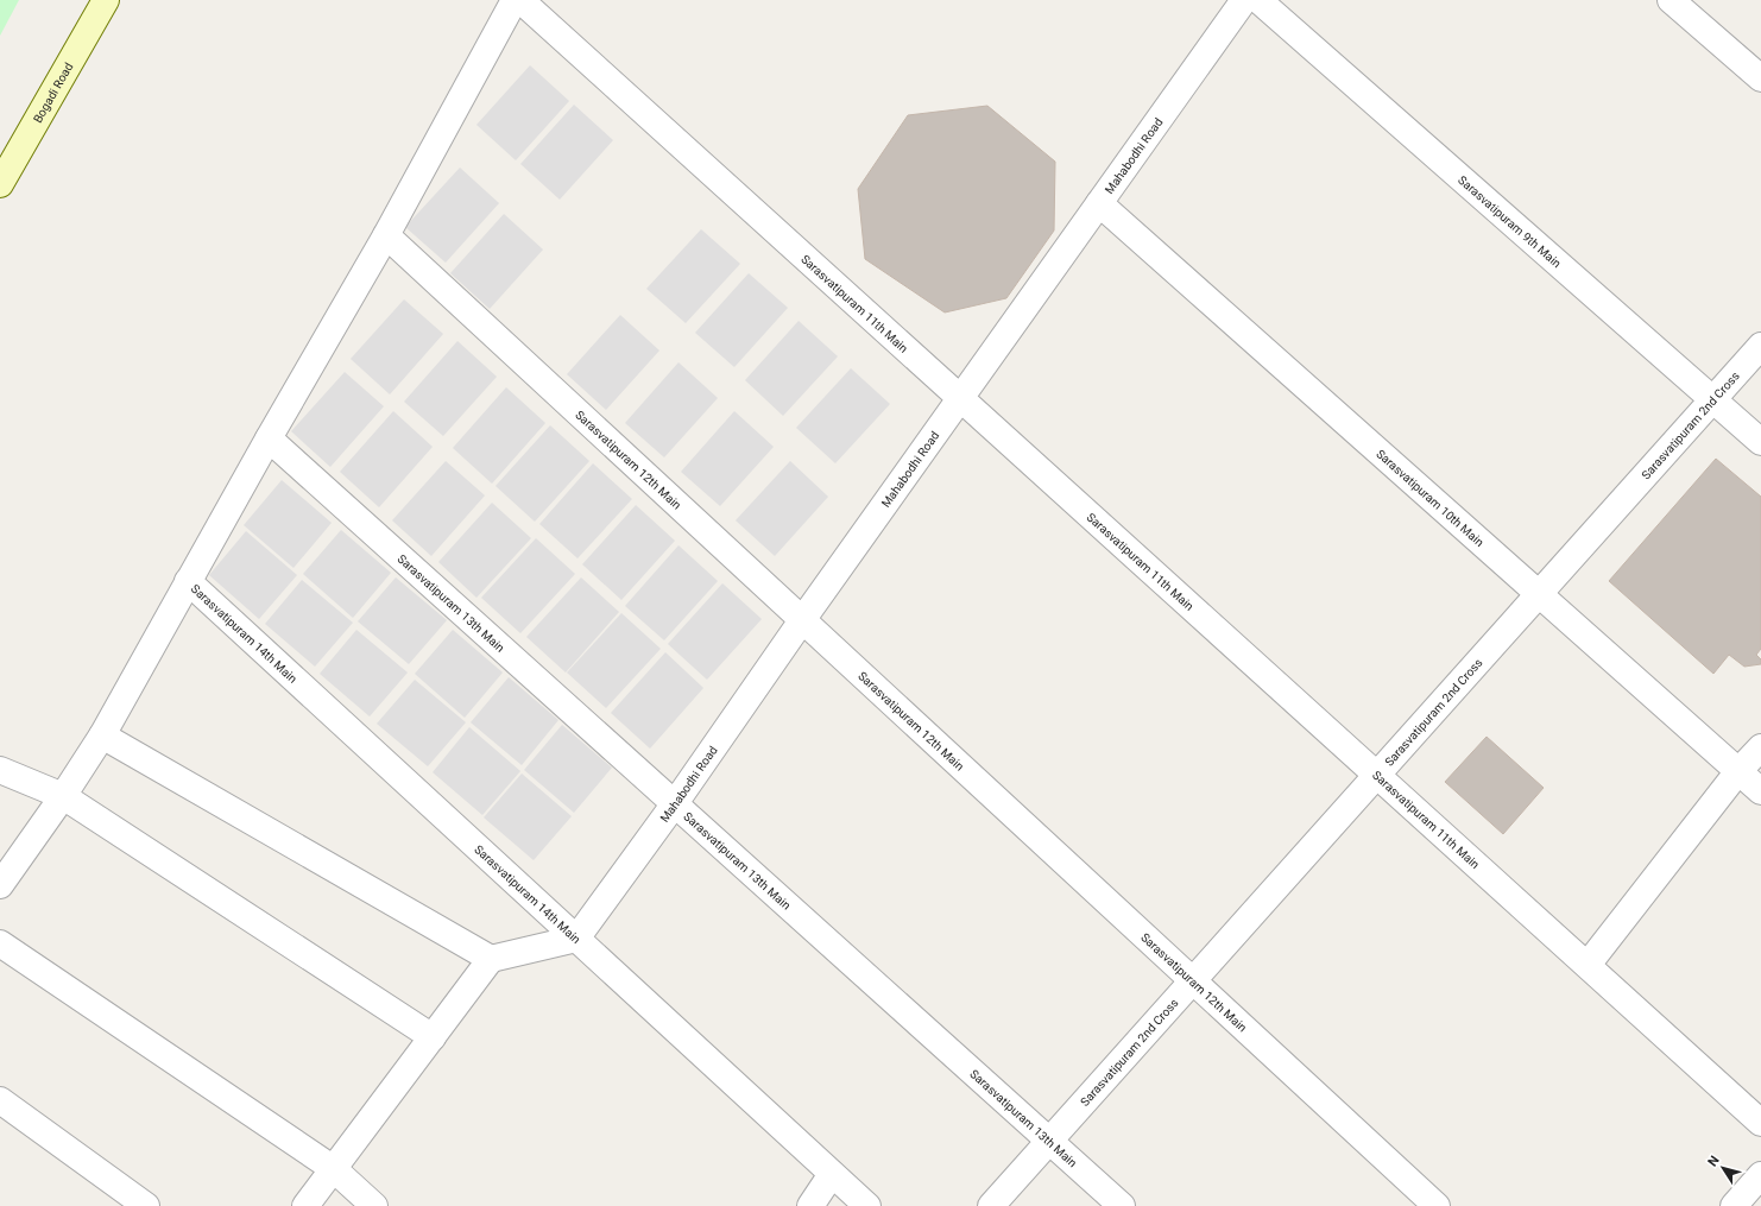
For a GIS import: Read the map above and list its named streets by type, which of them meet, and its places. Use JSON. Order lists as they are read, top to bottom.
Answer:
{
  "streets": {
    "main road": ["Bogadi Road"],
    "street": [
      "Mahabodhi Road",
      "Sarasvatipuram 9th Main",
      "Sarasvatipuram 11th Main",
      "Sarasvatipuram 2nd Cross",
      "Sarasvatipuram 12th Main",
      "Sarasvatipuram 10th Main",
      "Sarasvatipuram 13th Main",
      "Sarasvatipuram 14th Main"
    ]
  },
  "crossings": [
    ["Mahabodhi Road", "Sarasvatipuram 11th Main"],
    ["Mahabodhi Road", "Sarasvatipuram 12th Main"],
    ["Mahabodhi Road", "Sarasvatipuram 10th Main"],
    ["Mahabodhi Road", "Sarasvatipuram 13th Main"],
    ["Mahabodhi Road", "Sarasvatipuram 14th Main"],
    ["Sarasvatipuram 9th Main", "Sarasvatipuram 2nd Cross"],
    ["Sarasvatipuram 11th Main", "Sarasvatipuram 2nd Cross"],
    ["Sarasvatipuram 2nd Cross", "Sarasvatipuram 12th Main"],
    ["Sarasvatipuram 2nd Cross", "Sarasvatipuram 10th Main"],
    ["Sarasvatipuram 2nd Cross", "Sarasvatipuram 13th Main"]
  ],
  "north": "top left"
}
